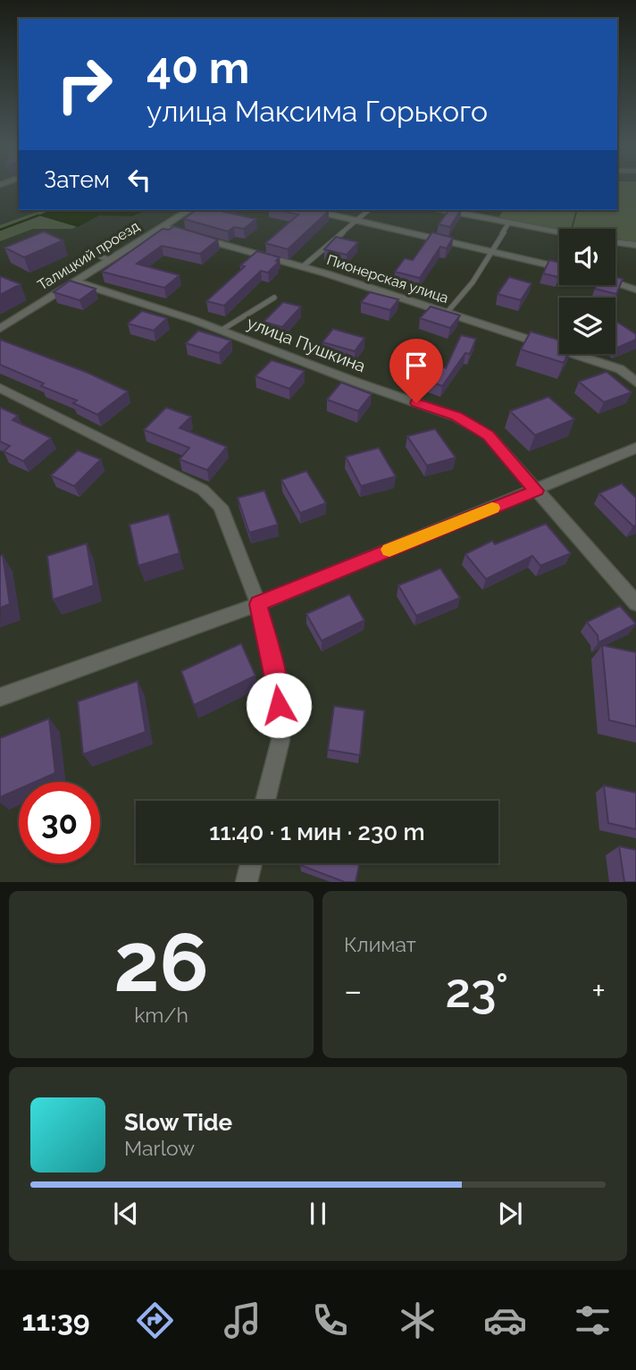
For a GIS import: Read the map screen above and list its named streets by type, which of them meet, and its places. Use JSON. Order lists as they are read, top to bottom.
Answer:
{
  "streets": {
    "street": ["Талицкий проезд", "Пионерская улица", "улица Пушкина"]
  },
  "crossings": [
    ["Талицкий проезд", "Пионерская улица"],
    ["Талицкий проезд", "улица Пушкина"]
  ],
  "page": {
    "turn": ["40 m", "улица Максима Горького"],
    "then": "Затем",
    "limit": "30",
    "trip": "11:40 · 1 мин · 230 m",
    "tile": [
      ["26", "km/h"],
      "Климат"
    ],
    "heat": ["−", "23°", "+"],
    "song": ["Slow Tide", "Marlow"],
    "tabs": "11:39"
  }
}
